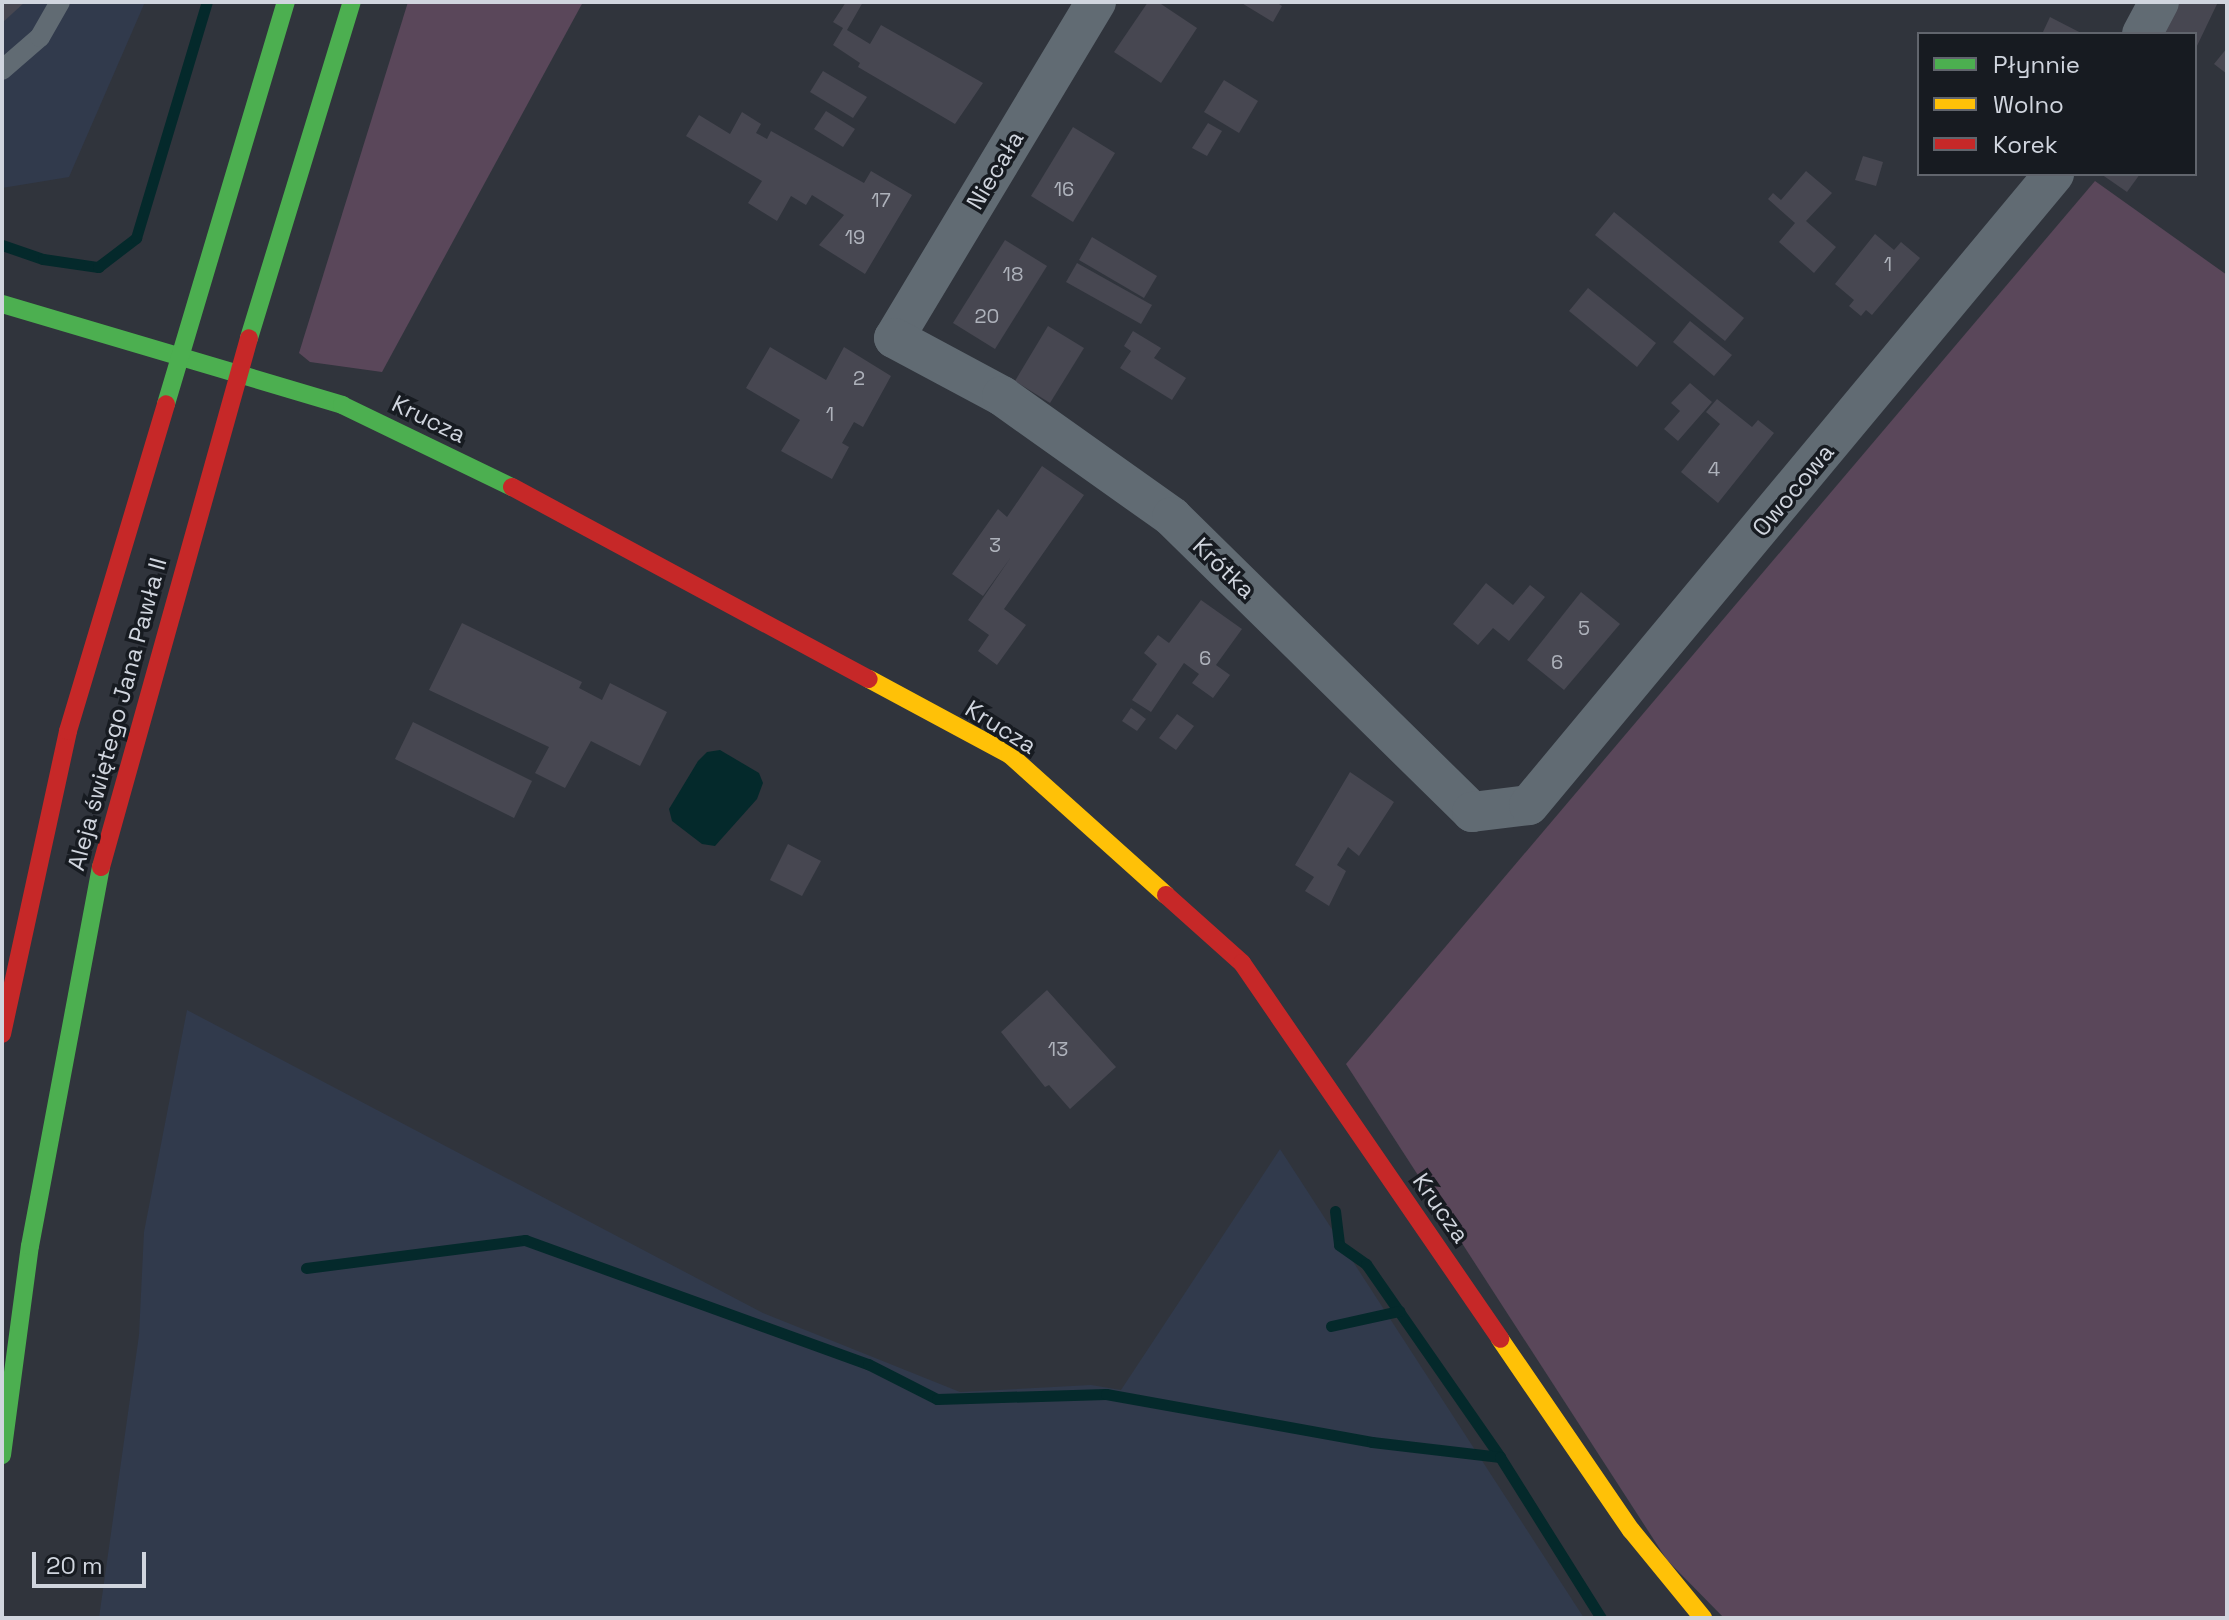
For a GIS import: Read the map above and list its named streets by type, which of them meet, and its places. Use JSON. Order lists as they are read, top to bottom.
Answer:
{
  "streets": {
    "main road": ["Krucza", "Aleja świętego Jana Pawła II"],
    "street": ["Niecała", "Owocowa", "Krótka"]
  },
  "crossings": [
    ["Niecała", "Krótka"],
    ["Krucza", "Aleja świętego Jana Pawła II"],
    ["Owocowa", "Krótka"]
  ],
  "house_numbers": [
    "16",
    "17",
    "19",
    "1",
    "18",
    "20",
    "2",
    "1",
    "4",
    "3",
    "5",
    "6",
    "6",
    "13"
  ],
  "legend": ["Płynnie", "Wolno", "Korek"],
  "scale_bar": "20 m"
}
